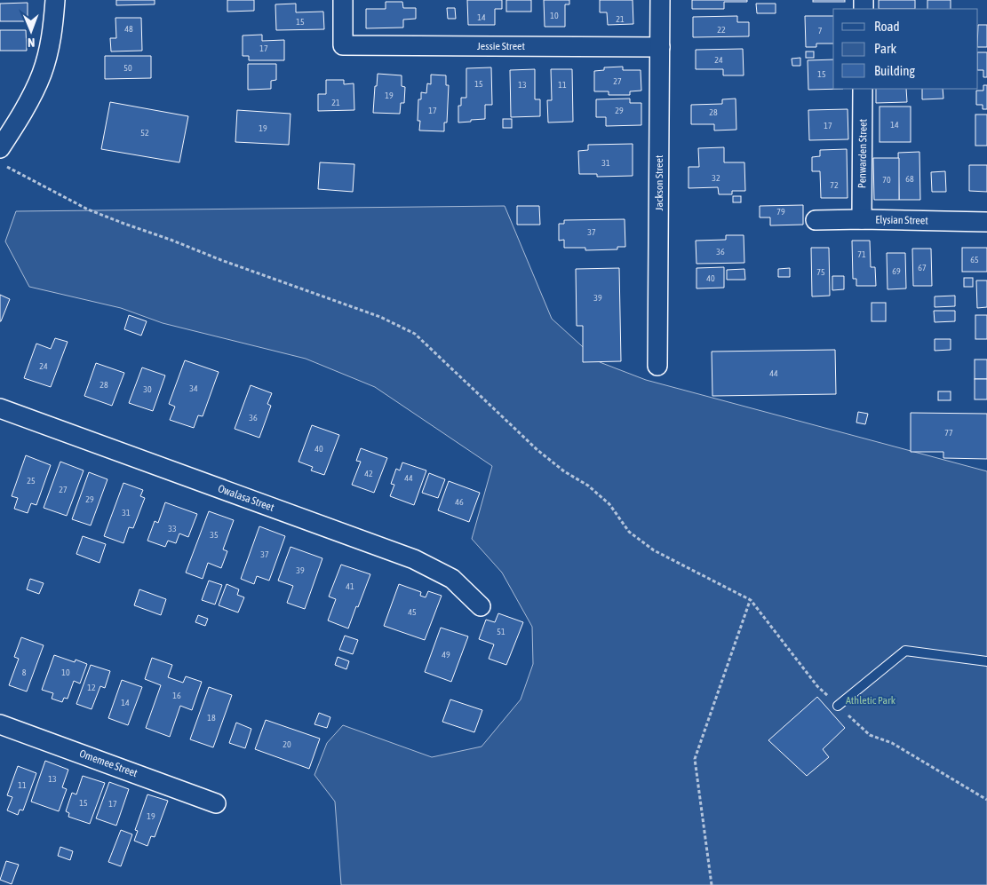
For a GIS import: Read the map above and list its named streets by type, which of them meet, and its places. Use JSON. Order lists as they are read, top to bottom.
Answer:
{
  "streets": {
    "street": [
      "Jessie Street",
      "Penwarden Street",
      "Jackson Street",
      "Elysian Street",
      "Owalasa Street",
      "Omemee Street"
    ]
  },
  "crossings": [
    ["Jessie Street", "Jackson Street"],
    ["Penwarden Street", "Elysian Street"]
  ],
  "parks": ["Athletic Park"],
  "house_numbers": [
    "10",
    "14",
    "21",
    "15",
    "48",
    "22",
    "7",
    "17",
    "24",
    "50",
    "15",
    "27",
    "15",
    "13",
    "11",
    "19",
    "21",
    "17",
    "29",
    "28",
    "14",
    "17",
    "19",
    "52",
    "31",
    "32",
    "68",
    "70",
    "72",
    "79",
    "37",
    "36",
    "71",
    "65",
    "67",
    "69",
    "75",
    "40",
    "39",
    "24",
    "44",
    "28",
    "34",
    "30",
    "36",
    "77",
    "40",
    "42",
    "44",
    "25",
    "27",
    "29",
    "46",
    "31",
    "33",
    "35",
    "37",
    "39",
    "41",
    "45",
    "51",
    "49",
    "8",
    "10",
    "12",
    "16",
    "14",
    "18",
    "20",
    "13",
    "11",
    "15",
    "17",
    "19"
  ],
  "legend": ["Road", "Park", "Building"],
  "north": "bottom"
}
